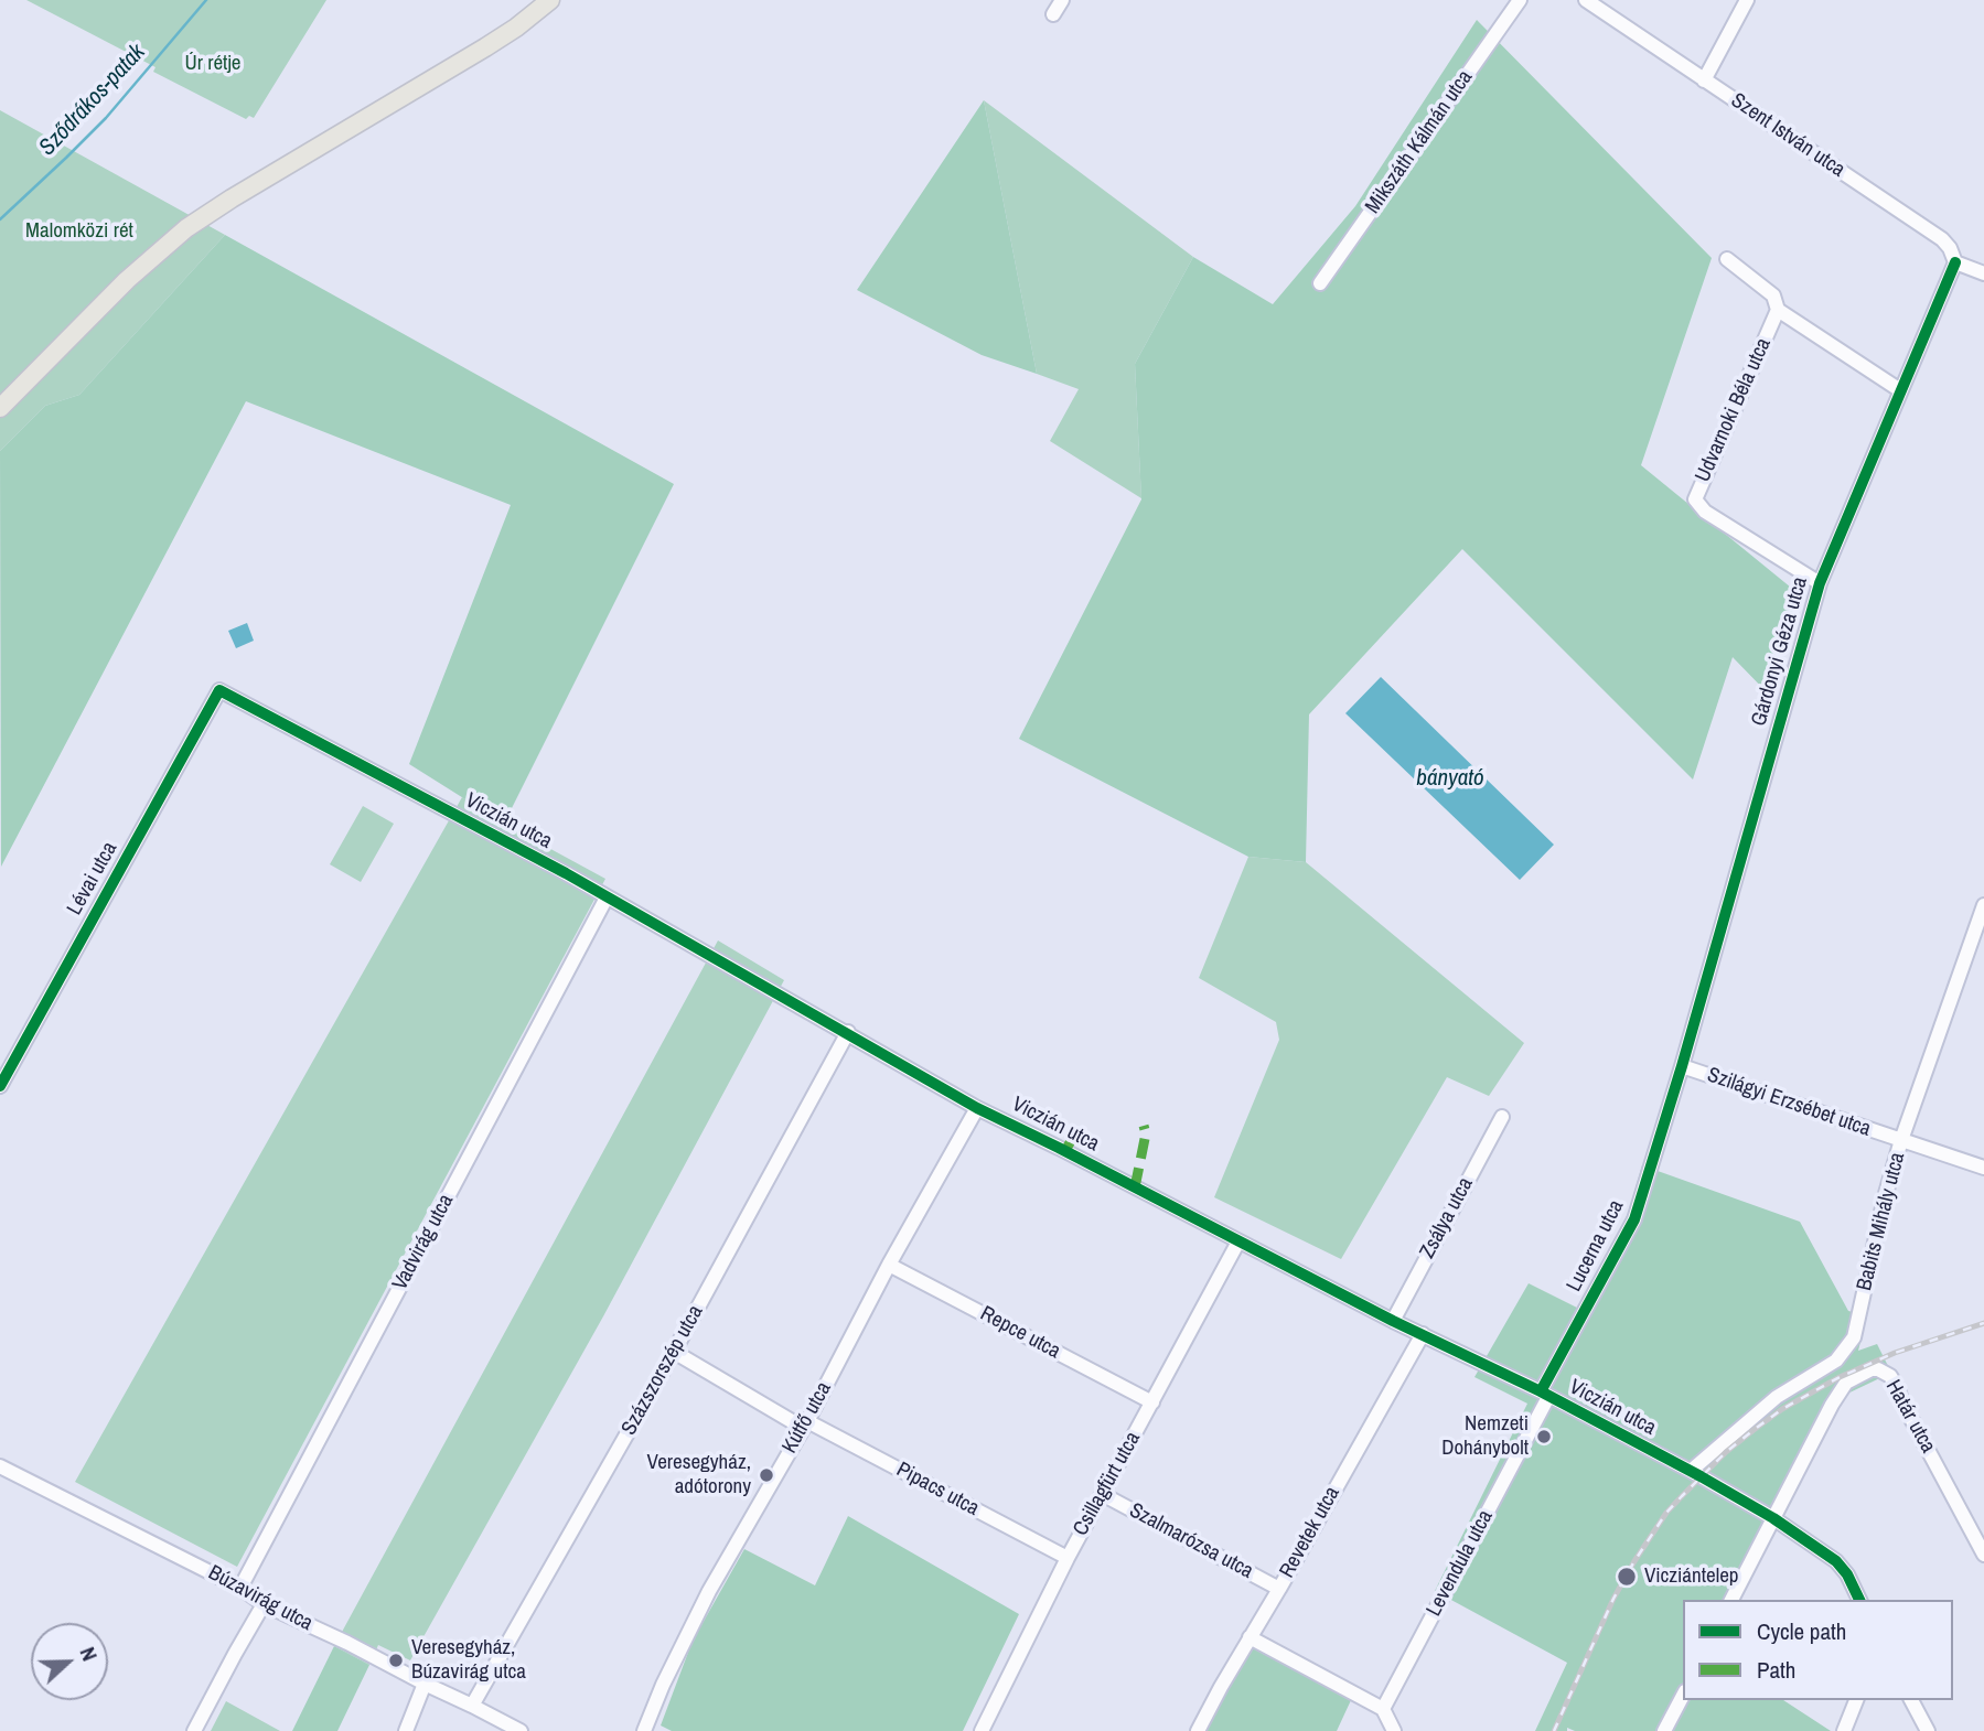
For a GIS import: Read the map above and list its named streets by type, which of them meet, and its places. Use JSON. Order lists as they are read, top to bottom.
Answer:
{
  "streets": {
    "street": [
      "Szent István utca",
      "Mikszáth Kálmán utca",
      "Udvarnoki Béla utca",
      "Gárdonyi Géza utca",
      "Viczián utca",
      "Lévai utca",
      "Szilágyi Erzsébet utca",
      "Zsálya utca",
      "Babits Mihály utca",
      "Vadvirág utca",
      "Lucerna utca",
      "Repce utca",
      "Százszorszép utca",
      "Határ utca",
      "Kútfő utca",
      "Csillagfürt utca",
      "Pipacs utca",
      "Revetek utca",
      "Szalmarózsa utca",
      "Levendula utca",
      "Búzavirág utca"
    ]
  },
  "crossings": [
    ["Szent István utca", "Gárdonyi Géza utca"],
    ["Udvarnoki Béla utca", "Gárdonyi Géza utca"],
    ["Gárdonyi Géza utca", "Szilágyi Erzsébet utca"],
    ["Gárdonyi Géza utca", "Lucerna utca"],
    ["Viczián utca", "Lévai utca"],
    ["Viczián utca", "Zsálya utca"],
    ["Viczián utca", "Babits Mihály utca"],
    ["Viczián utca", "Vadvirág utca"],
    ["Viczián utca", "Lucerna utca"],
    ["Viczián utca", "Százszorszép utca"],
    ["Viczián utca", "Határ utca"],
    ["Viczián utca", "Kútfő utca"],
    ["Viczián utca", "Csillagfürt utca"],
    ["Viczián utca", "Revetek utca"],
    ["Viczián utca", "Levendula utca"],
    ["Szilágyi Erzsébet utca", "Babits Mihály utca"],
    ["Szilágyi Erzsébet utca", "Lucerna utca"],
    ["Vadvirág utca", "Búzavirág utca"],
    ["Lucerna utca", "Levendula utca"],
    ["Repce utca", "Kútfő utca"],
    ["Repce utca", "Csillagfürt utca"],
    ["Százszorszép utca", "Pipacs utca"],
    ["Százszorszép utca", "Búzavirág utca"],
    ["Kútfő utca", "Pipacs utca"],
    ["Csillagfürt utca", "Pipacs utca"],
    ["Csillagfürt utca", "Szalmarózsa utca"],
    ["Revetek utca", "Szalmarózsa utca"]
  ],
  "water": ["Sződrákos-patak", "bányató"],
  "parks": ["Úr rétje", "Malomközi rét"],
  "places": [
    "Nemzeti Dohánybolt",
    "Veresegyház, adótorony",
    "Vicziántelep",
    "Veresegyház, Búzavirág utca"
  ],
  "legend": ["Cycle path", "Path"],
  "north": "right"
}
